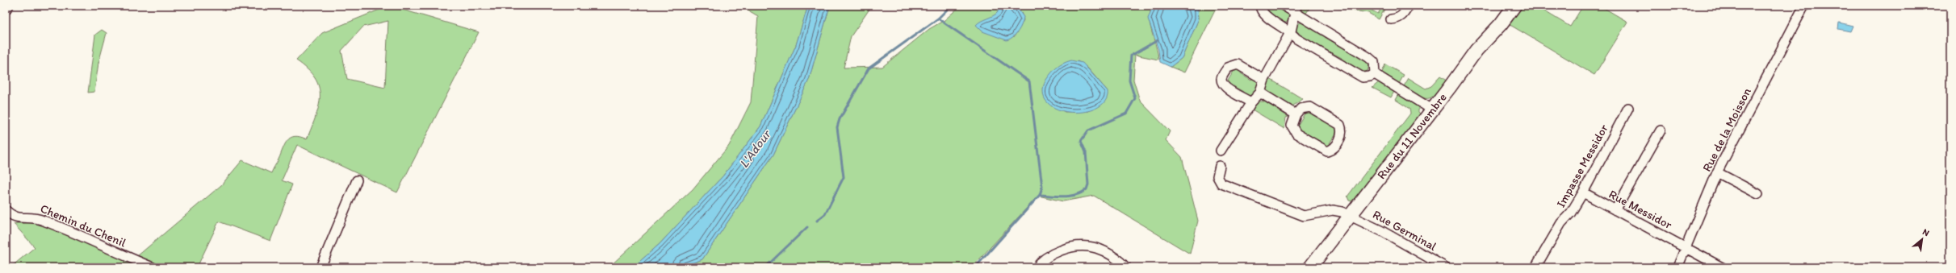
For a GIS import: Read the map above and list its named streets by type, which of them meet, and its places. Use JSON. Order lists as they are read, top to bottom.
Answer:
{
  "streets": {
    "street": [
      "Rue de la Moisson",
      "Rue du 11 Novembre",
      "Impasse Messidor",
      "Rue Messidor",
      "Chemin du Chenil",
      "Rue Germinal"
    ]
  },
  "crossings": [
    ["Rue de la Moisson", "Rue Messidor"],
    ["Rue du 11 Novembre", "Rue Germinal"],
    ["Impasse Messidor", "Rue Messidor"]
  ],
  "water": ["L'Adour"],
  "north": "top right"
}
